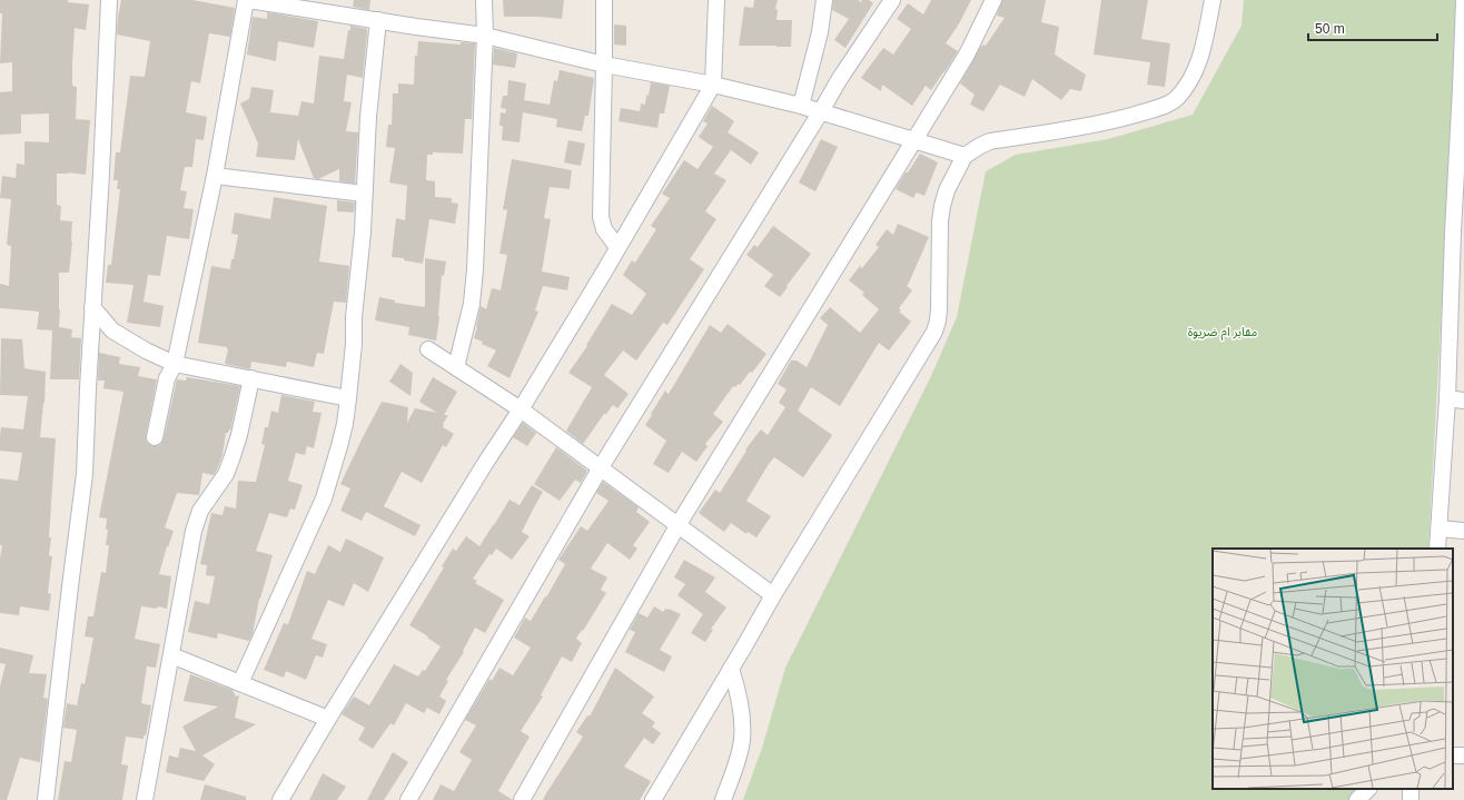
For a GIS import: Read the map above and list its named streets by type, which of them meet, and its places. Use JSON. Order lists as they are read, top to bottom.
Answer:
{
  "parks": ["مقابر ام ضريوة"],
  "scale_bar": "50 m"
}
